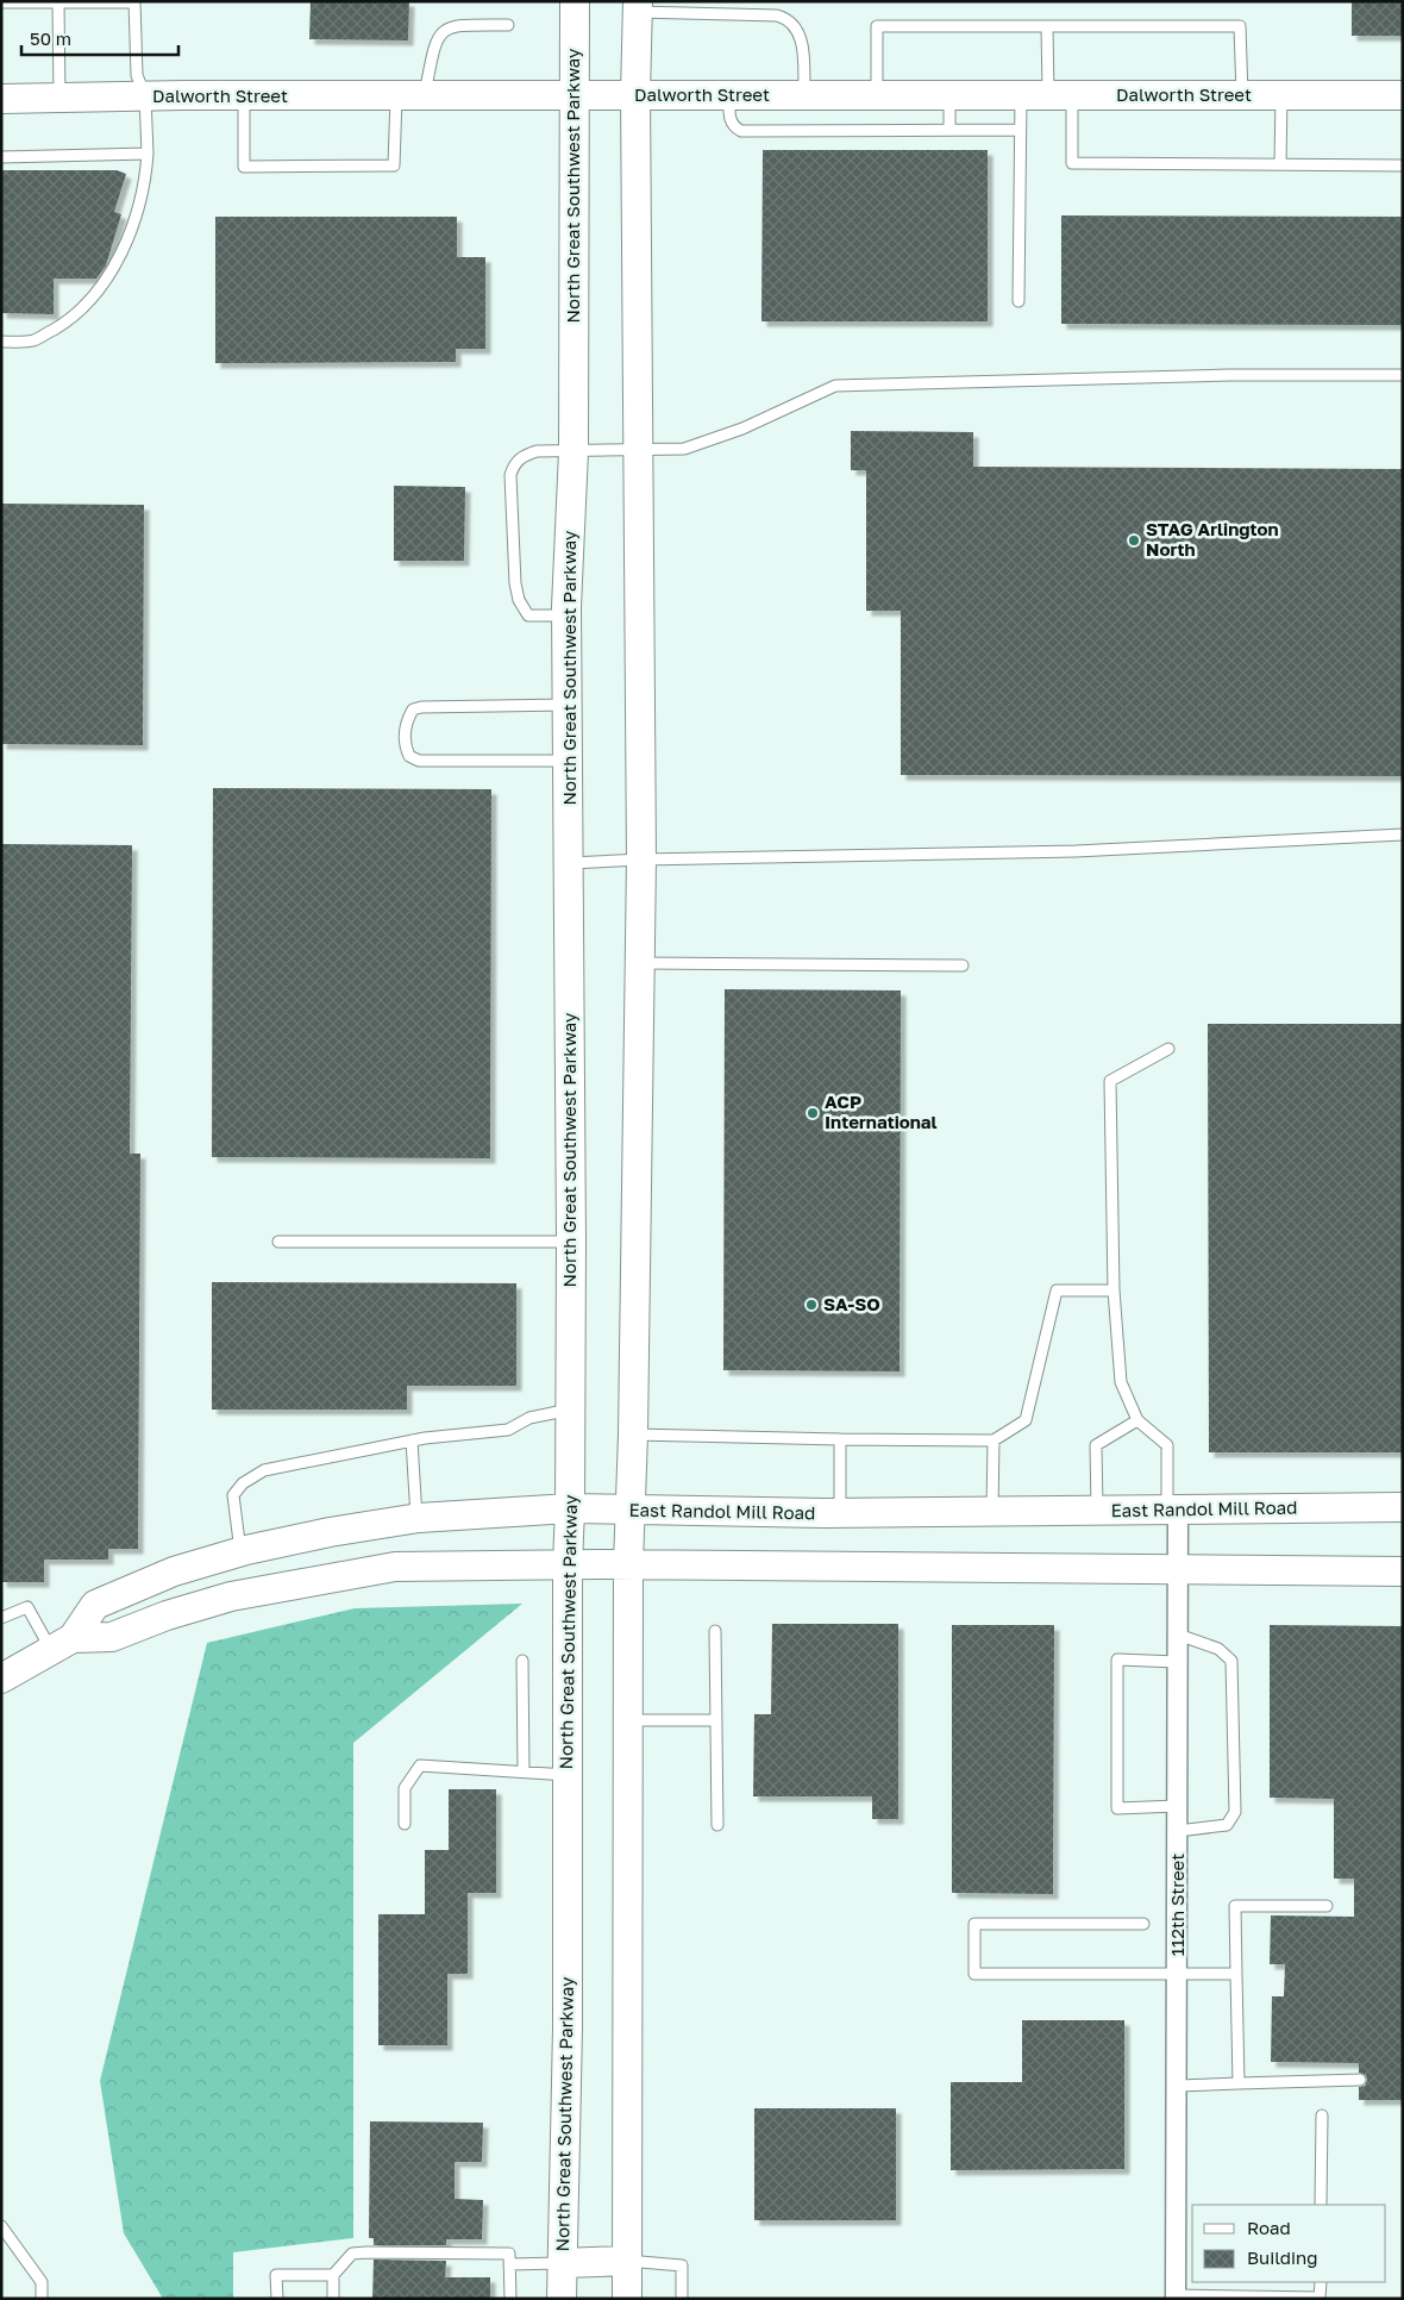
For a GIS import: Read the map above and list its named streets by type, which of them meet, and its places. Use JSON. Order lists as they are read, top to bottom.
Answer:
{
  "streets": {
    "main road": ["Dalworth Street", "North Great Southwest Parkway", "East Randol Mill Road"],
    "street": ["112th Street"]
  },
  "crossings": [
    ["Dalworth Street", "North Great Southwest Parkway"],
    ["North Great Southwest Parkway", "East Randol Mill Road"],
    ["East Randol Mill Road", "112th Street"]
  ],
  "places": ["STAG Arlington North", "ACP International", "SA-SO"],
  "legend": ["Road", "Building"],
  "scale_bar": "50 m"
}
